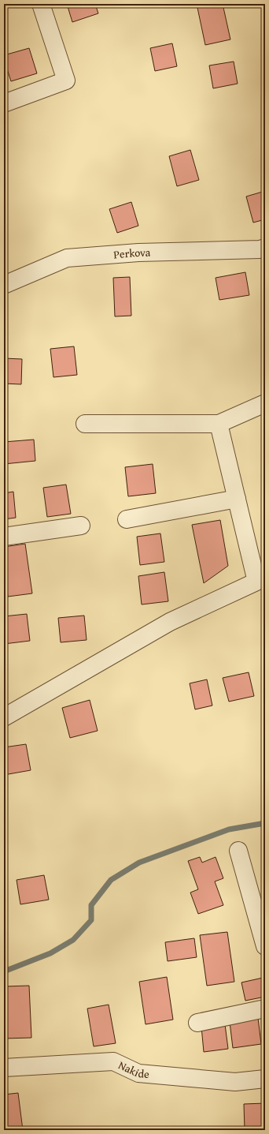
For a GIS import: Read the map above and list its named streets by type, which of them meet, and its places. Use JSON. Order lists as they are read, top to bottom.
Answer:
{
  "streets": {
    "street": ["Perkova", "Nakide"]
  }
}
